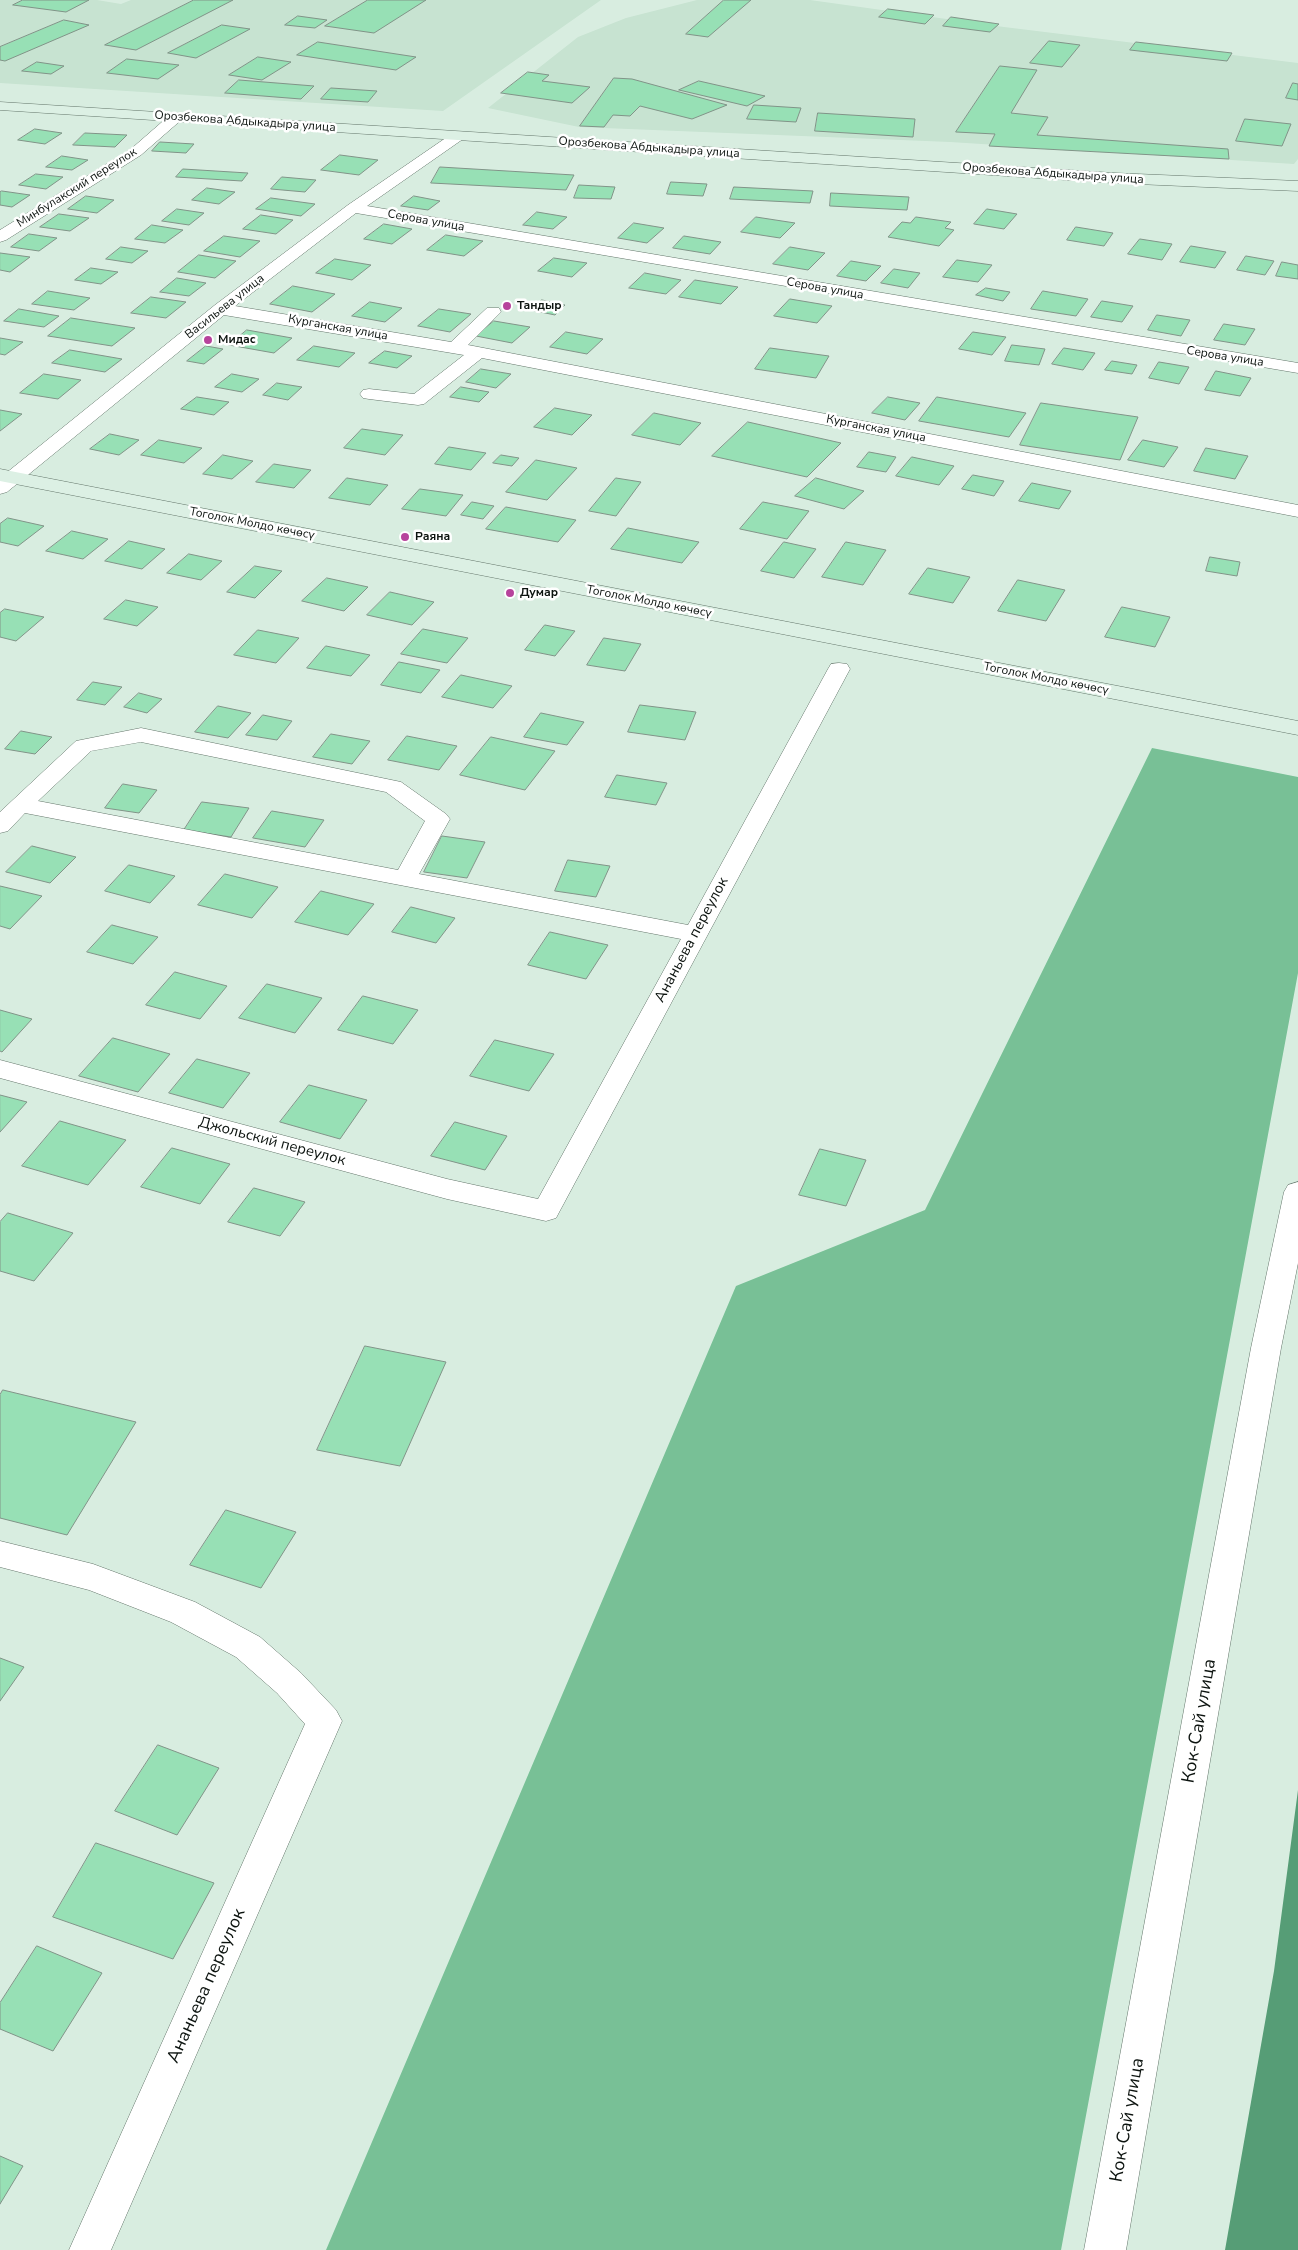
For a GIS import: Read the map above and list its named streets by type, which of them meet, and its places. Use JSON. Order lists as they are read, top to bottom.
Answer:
{
  "streets": {
    "street": [
      "Орозбекова Абдыкадыра улица",
      "Минбулакский переулок",
      "Серова улица",
      "Васильева улица",
      "Курганская улица",
      "Тоголок Молдо көчөсү",
      "Ананьева переулок",
      "Джольский переулок",
      "Кок-Сай улица"
    ]
  },
  "crossings": [
    ["Орозбекова Абдыкадыра улица", "Минбулакский переулок"],
    ["Орозбекова Абдыкадыра улица", "Васильева улица"],
    ["Серова улица", "Васильева улица"],
    ["Васильева улица", "Курганская улица"],
    ["Васильева улица", "Тоголок Молдо көчөсү"],
    ["Ананьева переулок", "Джольский переулок"]
  ],
  "places": [
    "Тандыр",
    "Мидас",
    "Раяна",
    "Думар"
  ]
}
